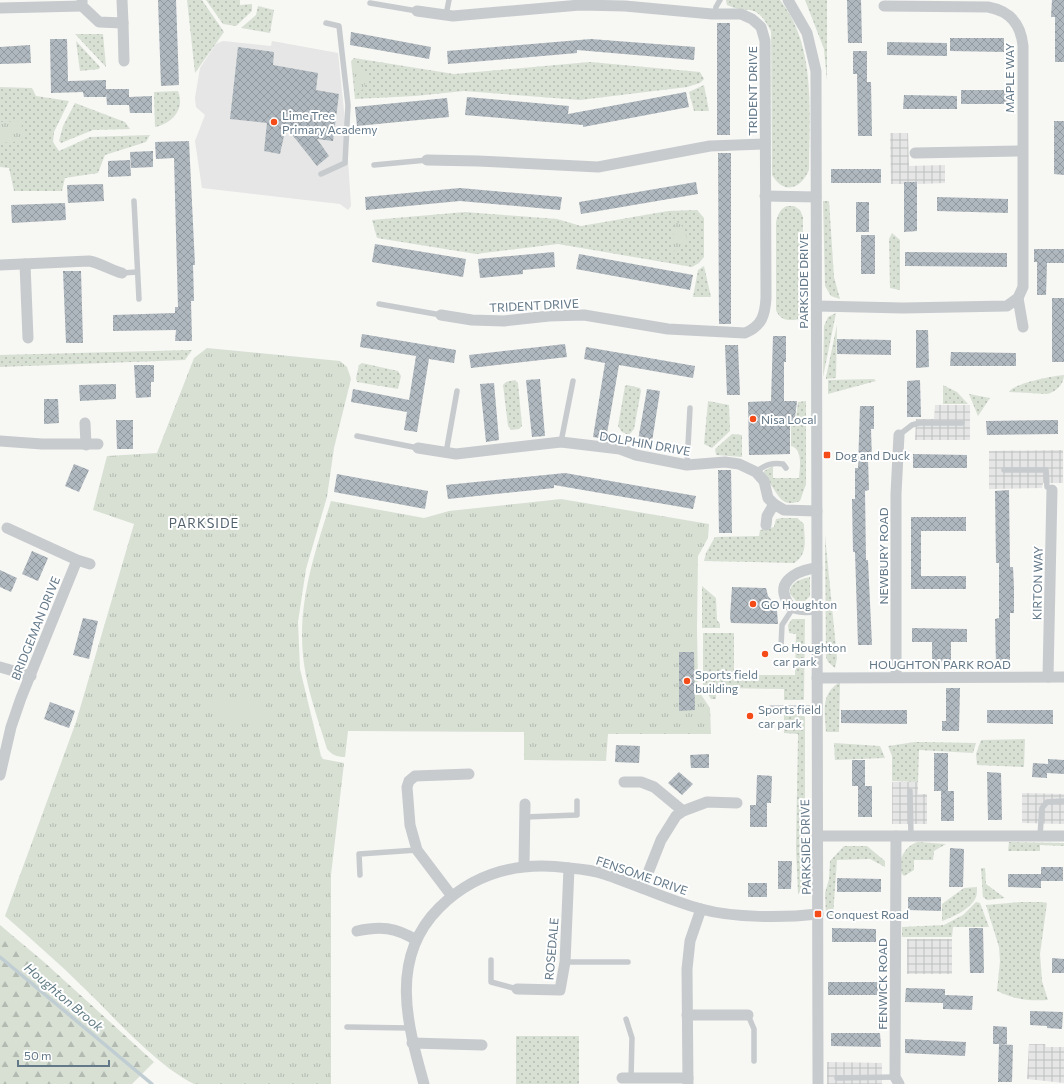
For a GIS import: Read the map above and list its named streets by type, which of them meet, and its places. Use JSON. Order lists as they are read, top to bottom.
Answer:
{
  "streets": {
    "street": [
      "MAPLE WAY",
      "TRIDENT DRIVE",
      "PARKSIDE DRIVE",
      "DOLPHIN DRIVE",
      "NEWBURY ROAD",
      "KIRTON WAY",
      "BRIDGEMAN DRIVE",
      "HOUGHTON PARK ROAD",
      "FENSOME DRIVE",
      "ROSEDALE",
      "FENWICK ROAD"
    ]
  },
  "crossings": [
    ["PARKSIDE DRIVE", "HOUGHTON PARK ROAD"],
    ["PARKSIDE DRIVE", "FENSOME DRIVE"],
    ["NEWBURY ROAD", "HOUGHTON PARK ROAD"],
    ["KIRTON WAY", "HOUGHTON PARK ROAD"],
    ["FENSOME DRIVE", "ROSEDALE"]
  ],
  "districts": ["PARKSIDE"],
  "water": ["Houghton Brook"],
  "places": {
    "other": [
      "Lime Tree Primary Academy",
      "Nisa Local",
      "GO Houghton",
      "Go Houghton car park",
      "Sports field building",
      "Sports field car park"
    ],
    "transit": ["Dog and Duck", "Conquest Road"]
  },
  "scale_bar": "50 m"
}
